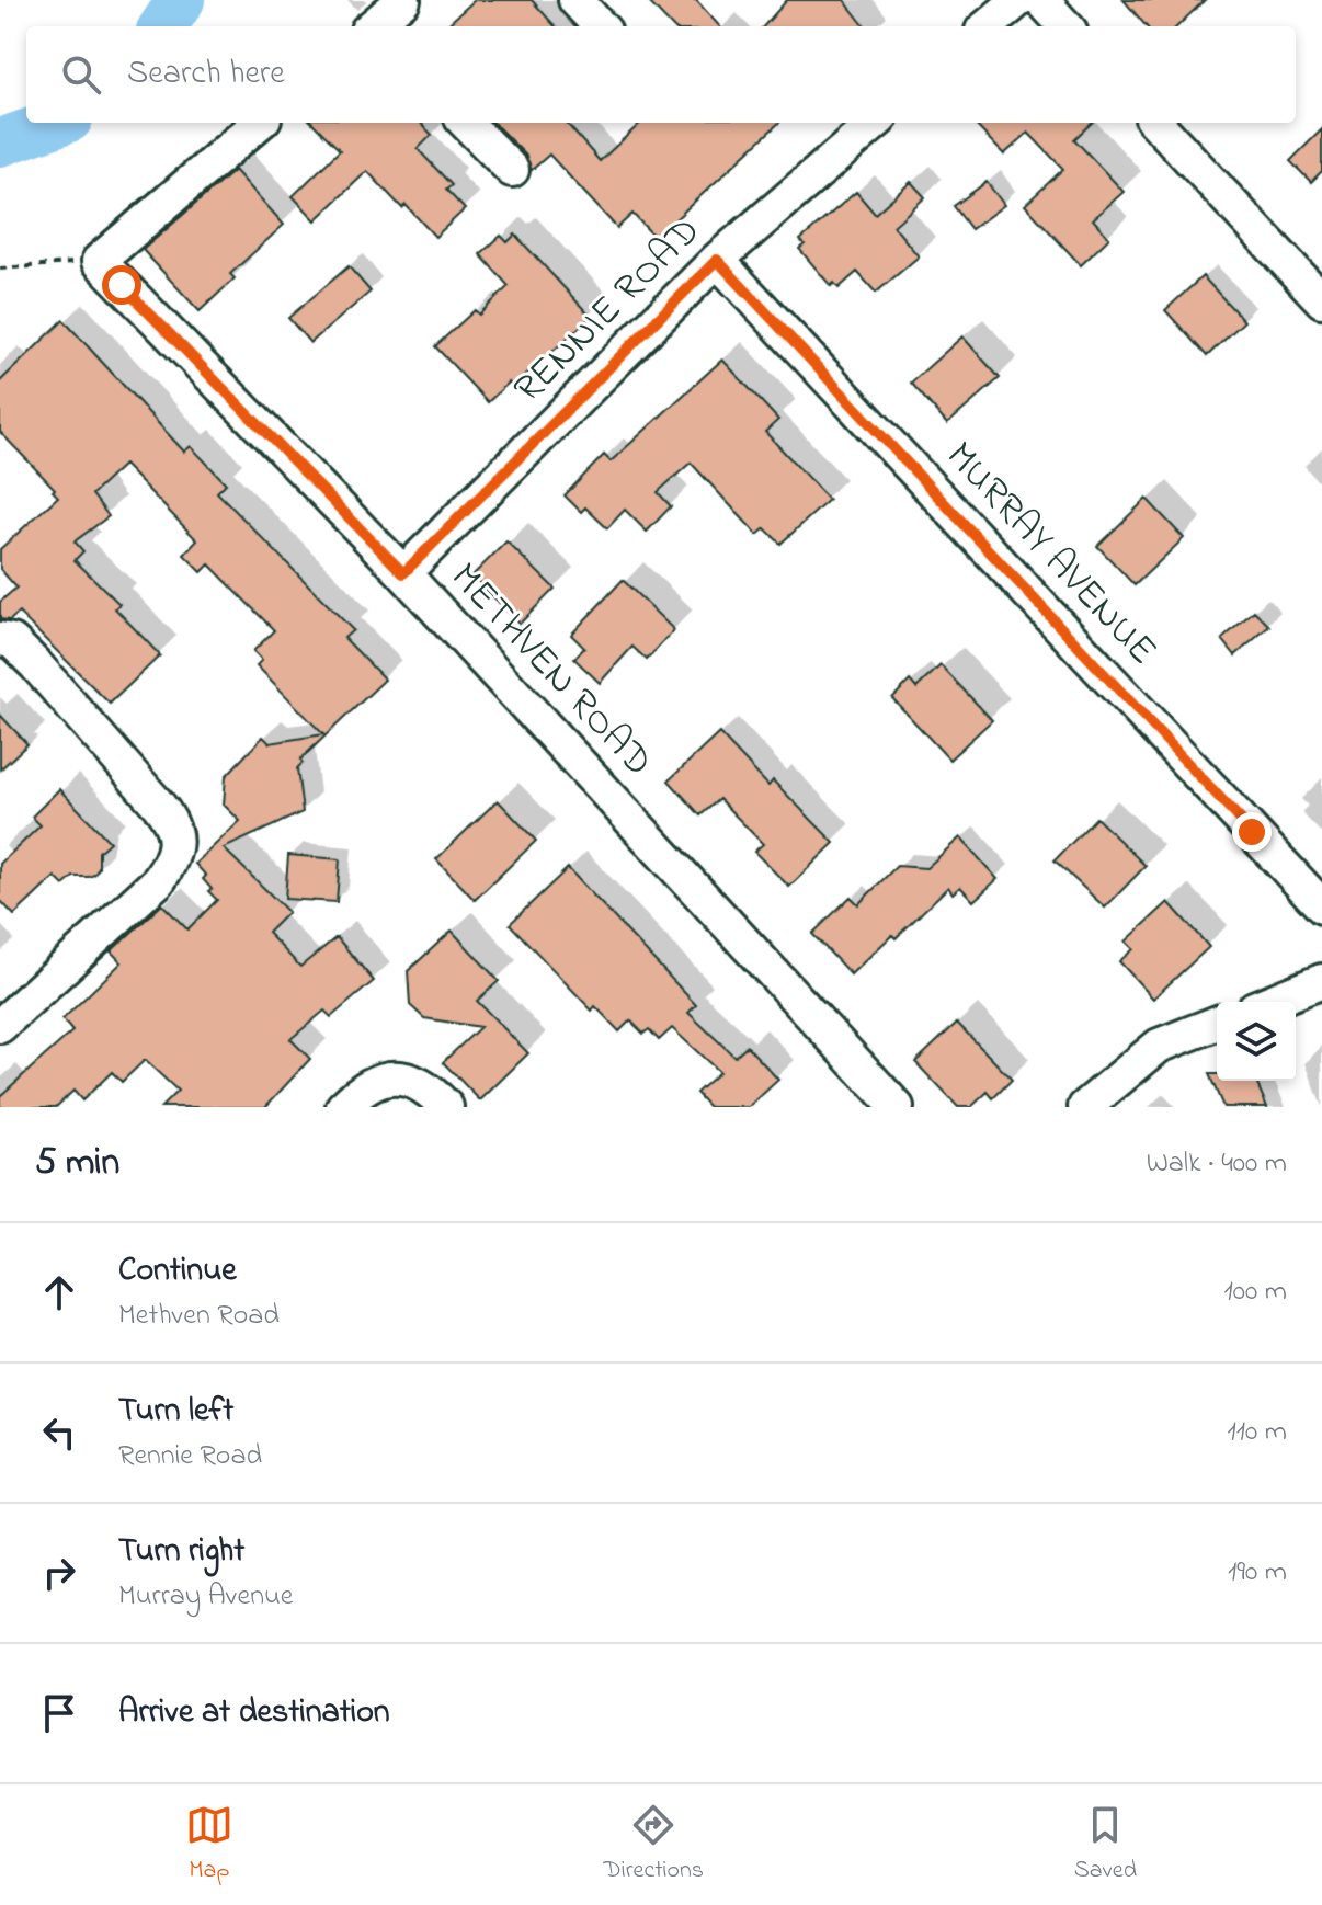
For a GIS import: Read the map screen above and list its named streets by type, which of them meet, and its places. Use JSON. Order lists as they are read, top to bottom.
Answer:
{
  "streets": {
    "street": ["RENNIE ROAD", "MURRAY AVENUE", "METHVEN ROAD"]
  },
  "crossings": [
    ["RENNIE ROAD", "MURRAY AVENUE"],
    ["RENNIE ROAD", "METHVEN ROAD"]
  ],
  "page": {
    "search": "Search here",
    "heading": ["5 min", "Walk · 400 m"],
    "list": [
      ["Continue", "Methven Road", "100 m"],
      ["Turn left", "Rennie Road", "110 m"],
      ["Turn right", "Murray Avenue", "190 m"],
      "Arrive at destination"
    ],
    "nav": ["Map", "Directions", "Saved"]
  }
}
